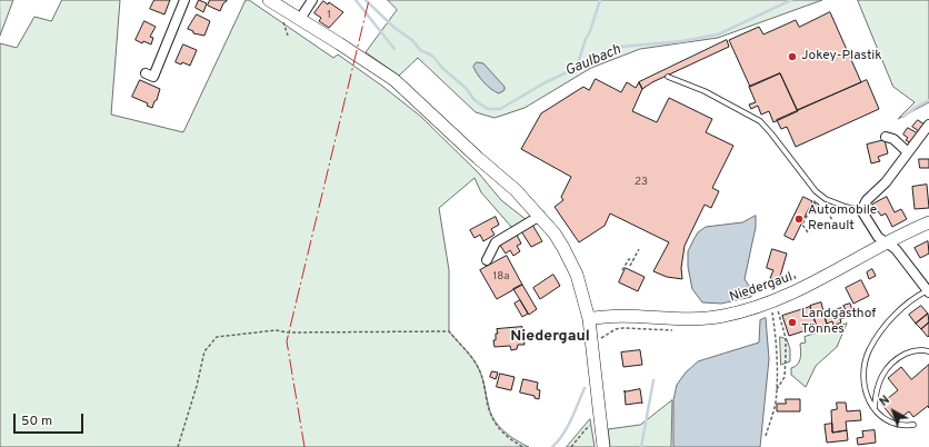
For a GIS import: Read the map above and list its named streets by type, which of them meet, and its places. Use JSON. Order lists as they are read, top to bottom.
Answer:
{
  "streets": {
    "main road": ["Niedergaul"]
  },
  "districts": ["Niedergaul"],
  "water": ["Gaulbach"],
  "places": ["Jokey-Plastik", "Automobile Renault", "Landgasthof Tönnes"],
  "house_numbers": ["1", "23", "18a"],
  "scale_bar": "50 m",
  "north": "top left"
}
